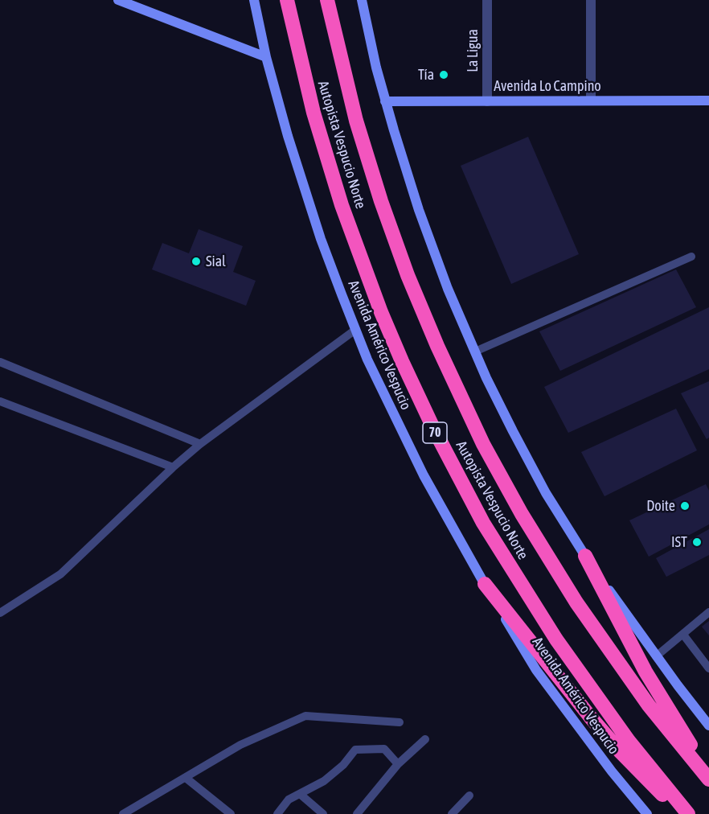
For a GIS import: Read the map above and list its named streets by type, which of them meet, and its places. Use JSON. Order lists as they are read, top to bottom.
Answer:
{
  "streets": {
    "highway": ["Autopista Vespucio Norte", "70"],
    "main road": ["Avenida Lo Campino", "Avenida Américo Vespucio"],
    "street": ["La Ligua"]
  },
  "crossings": [
    ["La Ligua", "Avenida Lo Campino"]
  ],
  "places": [
    "Tía",
    "Sial",
    "Doite",
    "IST"
  ]
}
